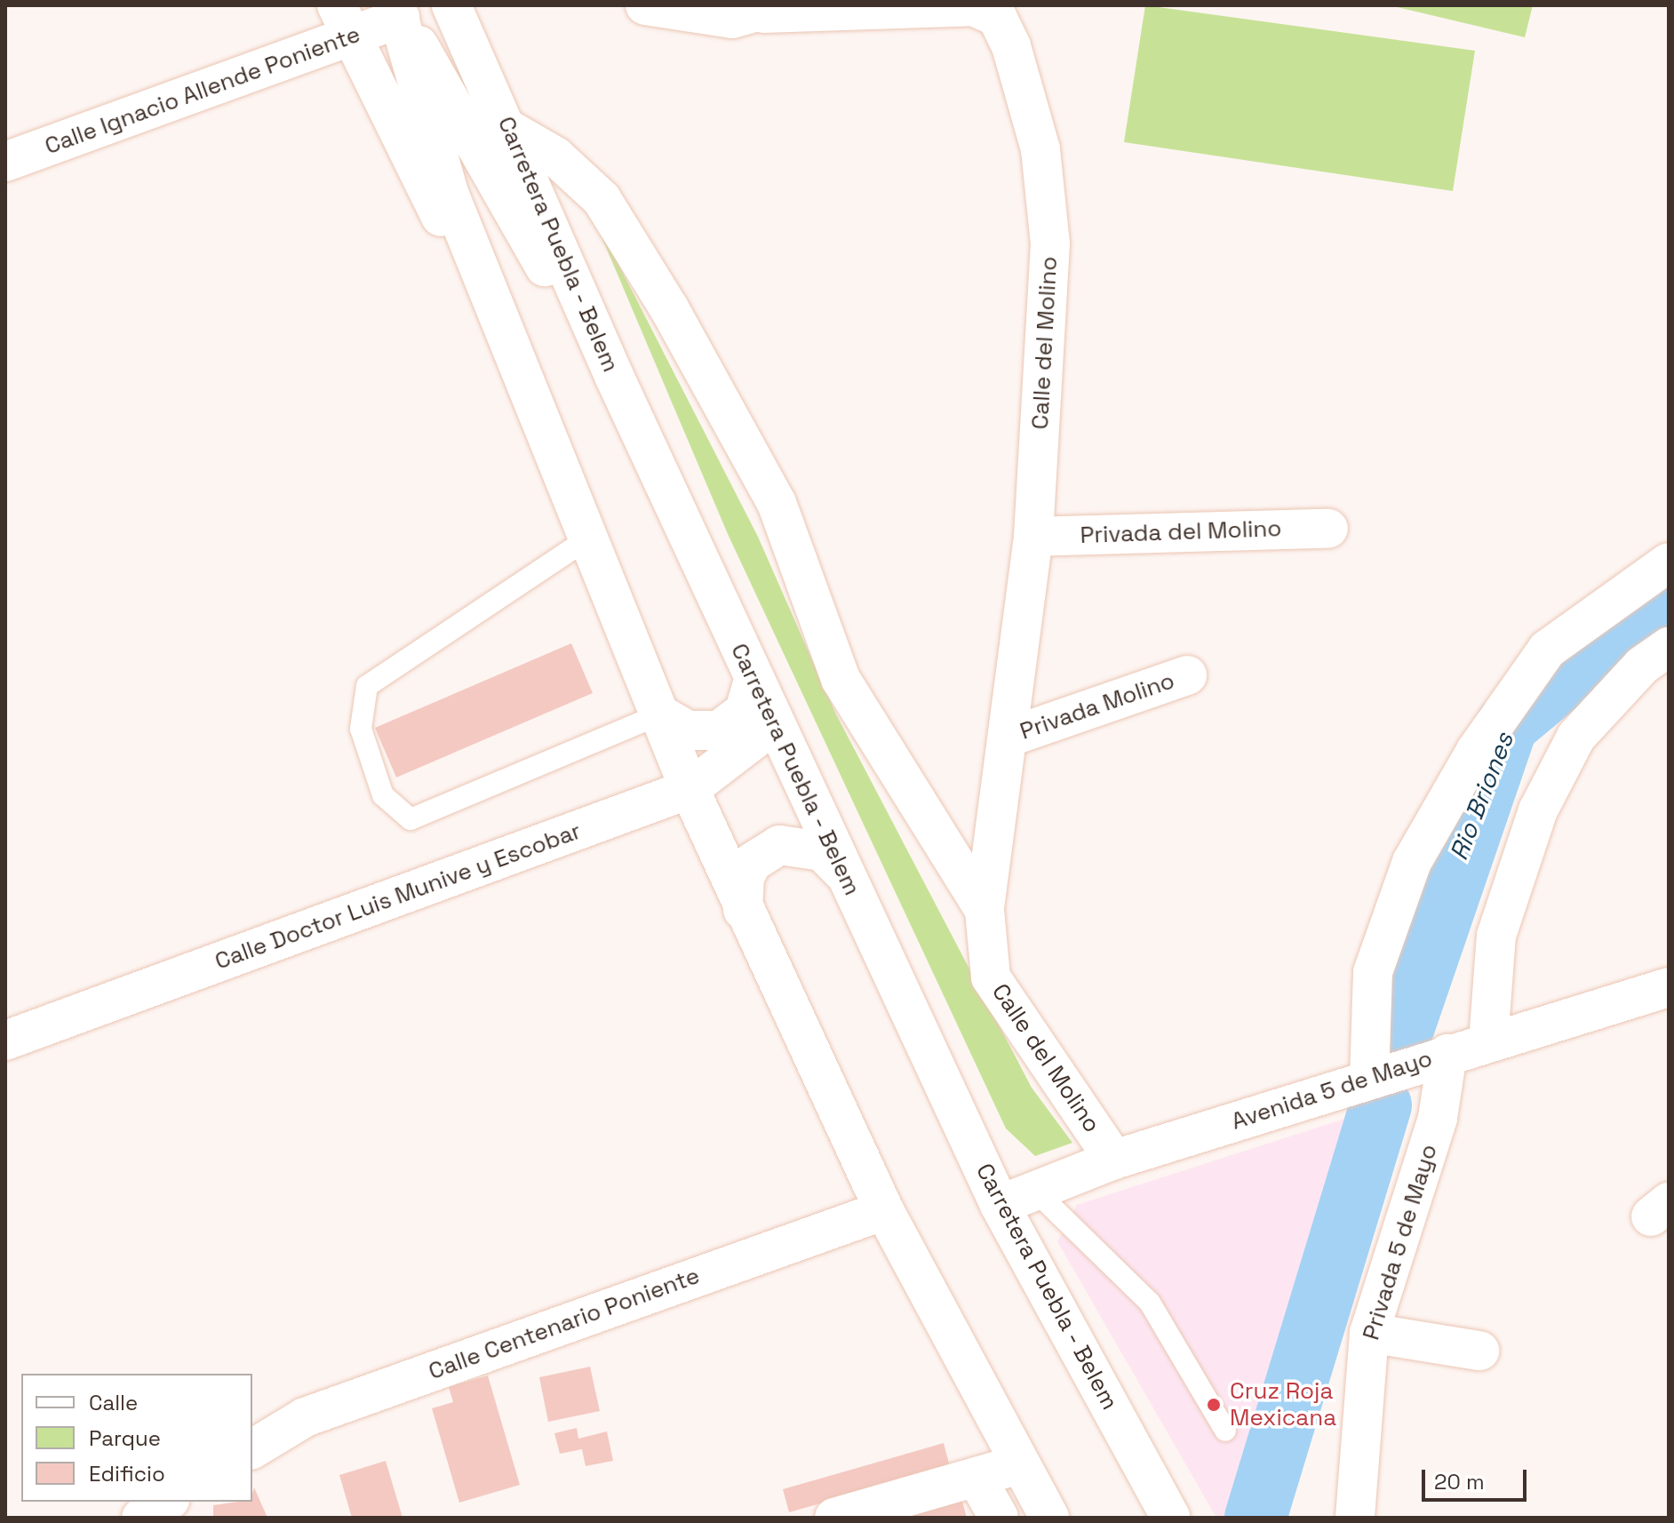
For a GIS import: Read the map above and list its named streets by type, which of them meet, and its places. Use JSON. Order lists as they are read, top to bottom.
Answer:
{
  "streets": {
    "street": [
      "Calle Ignacio Allende Poniente",
      "Carretera Puebla - Belem",
      "Calle del Molino",
      "Privada del Molino",
      "Privada Molino",
      "Calle Doctor Luis Munive y Escobar",
      "Avenida 5 de Mayo",
      "Privada 5 de Mayo",
      "Calle Centenario Poniente"
    ]
  },
  "crossings": [
    ["Carretera Puebla - Belem", "Calle del Molino"],
    ["Carretera Puebla - Belem", "Calle Doctor Luis Munive y Escobar"],
    ["Carretera Puebla - Belem", "Avenida 5 de Mayo"],
    ["Calle del Molino", "Privada del Molino"],
    ["Calle del Molino", "Privada Molino"],
    ["Calle del Molino", "Avenida 5 de Mayo"],
    ["Avenida 5 de Mayo", "Privada 5 de Mayo"]
  ],
  "water": ["Rio Briones"],
  "places": ["Cruz Roja Mexicana"],
  "legend": ["Calle", "Parque", "Edificio"],
  "scale_bar": "20 m"
}
